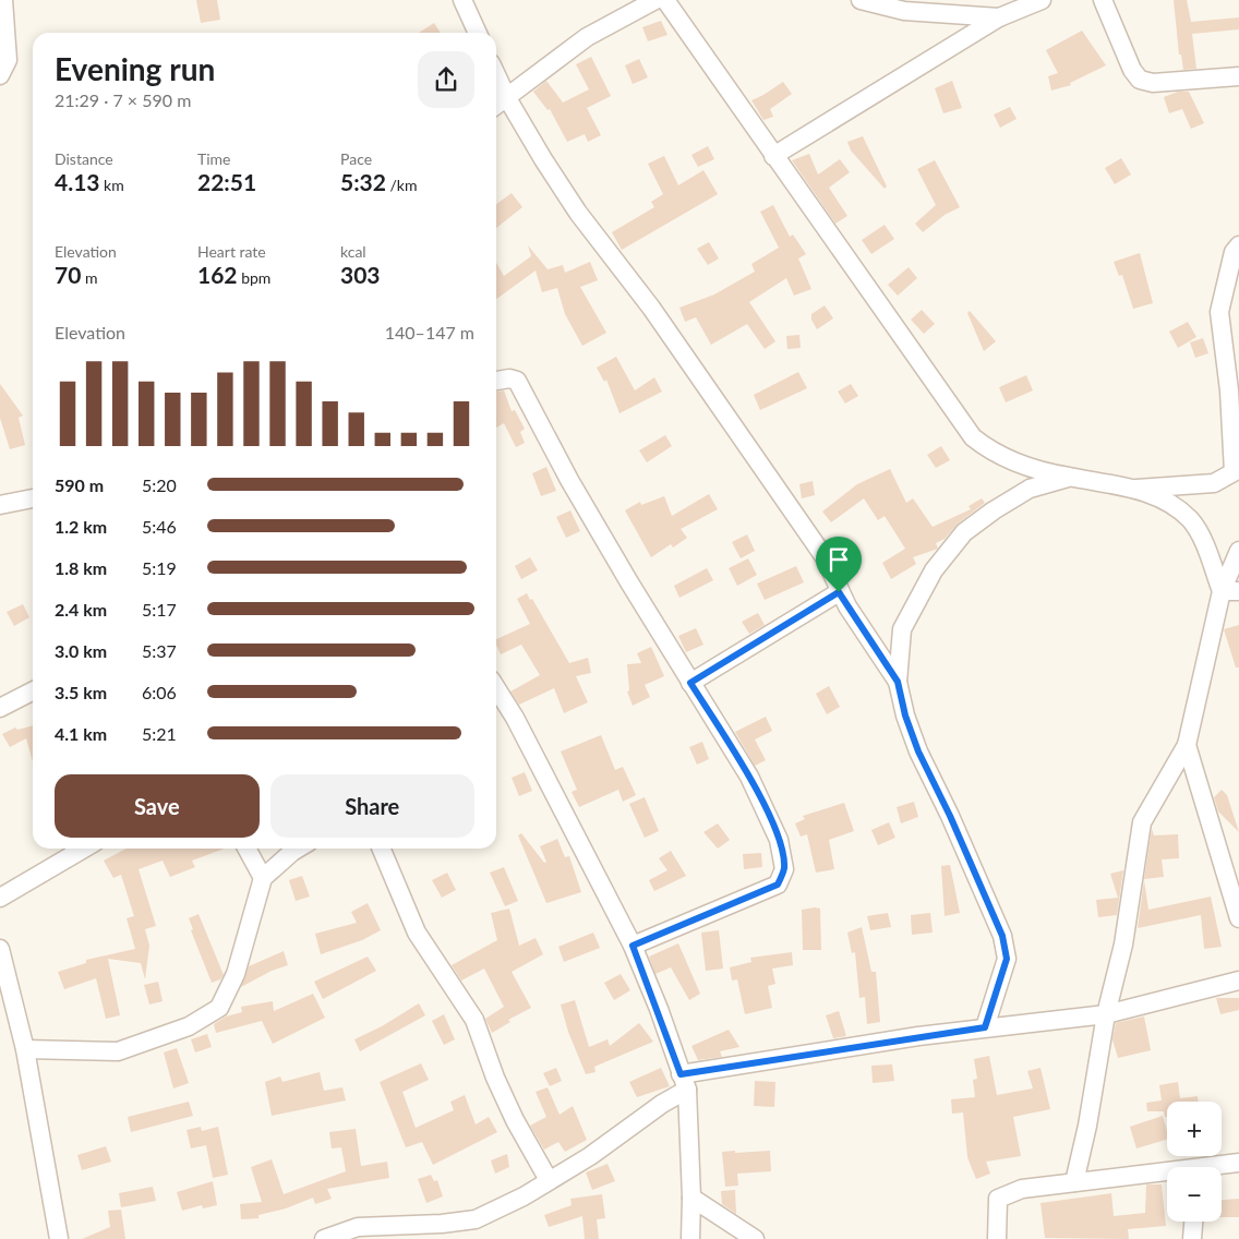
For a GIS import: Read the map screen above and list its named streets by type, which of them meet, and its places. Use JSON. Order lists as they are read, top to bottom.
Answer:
{
  "page": {
    "heading": ["Evening run", "21:29 · 7 × 590 m"],
    "stats": [
      ["Distance", "4.13 km"],
      ["Time", "22:51"],
      ["Pace", "5:32 /km"],
      ["Elevation", "70 m"],
      ["Heart rate", "162 bpm"],
      ["kcal", "303"]
    ],
    "chart": ["Elevation", "140–147 m"],
    "list": [
      {
        "name": "590 m",
        "note": "5:20"
      },
      {
        "name": "1.2 km",
        "note": "5:46"
      },
      {
        "name": "1.8 km",
        "note": "5:19"
      },
      {
        "name": "2.4 km",
        "note": "5:17"
      },
      {
        "name": "3.0 km",
        "note": "5:37"
      },
      {
        "name": "3.5 km",
        "note": "6:06"
      },
      {
        "name": "4.1 km",
        "note": "5:21"
      }
    ],
    "buttons": ["Save", "Share"],
    "map_buttons": ["+", "−"]
  }
}
